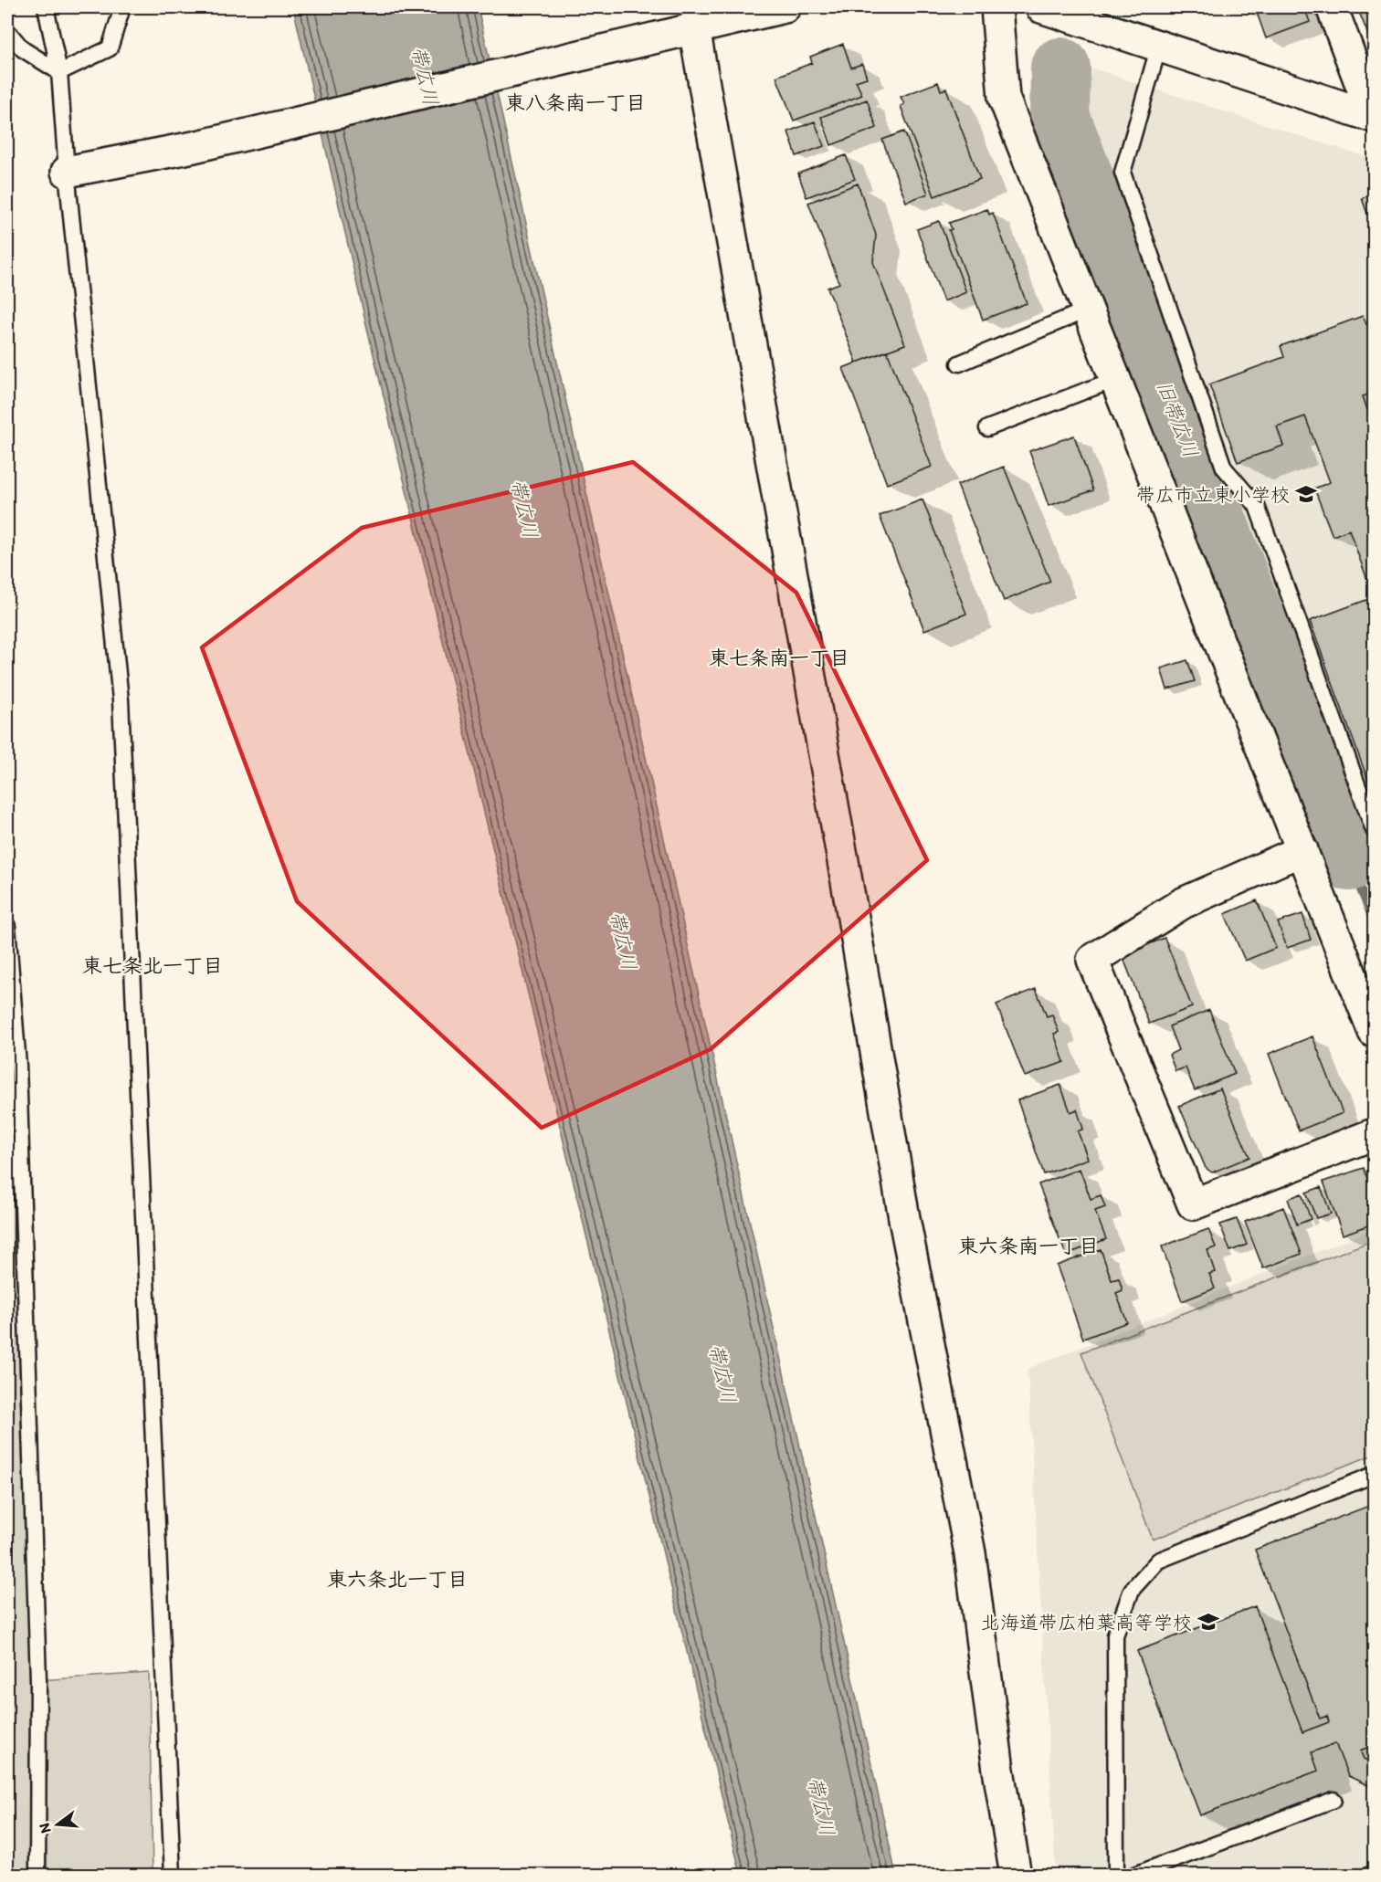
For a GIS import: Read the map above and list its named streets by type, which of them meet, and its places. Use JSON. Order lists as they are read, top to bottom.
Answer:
{
  "districts": [
    "東八条南一丁目",
    "東七条南一丁目",
    "東七条北一丁目",
    "東六条南一丁目",
    "東六条北一丁目"
  ],
  "water": ["帯広川", "旧帯広川"],
  "places": {
    "school or university": ["帯広市立東小学校", "北海道帯広柏葉高等学校"]
  },
  "north": "left"
}
